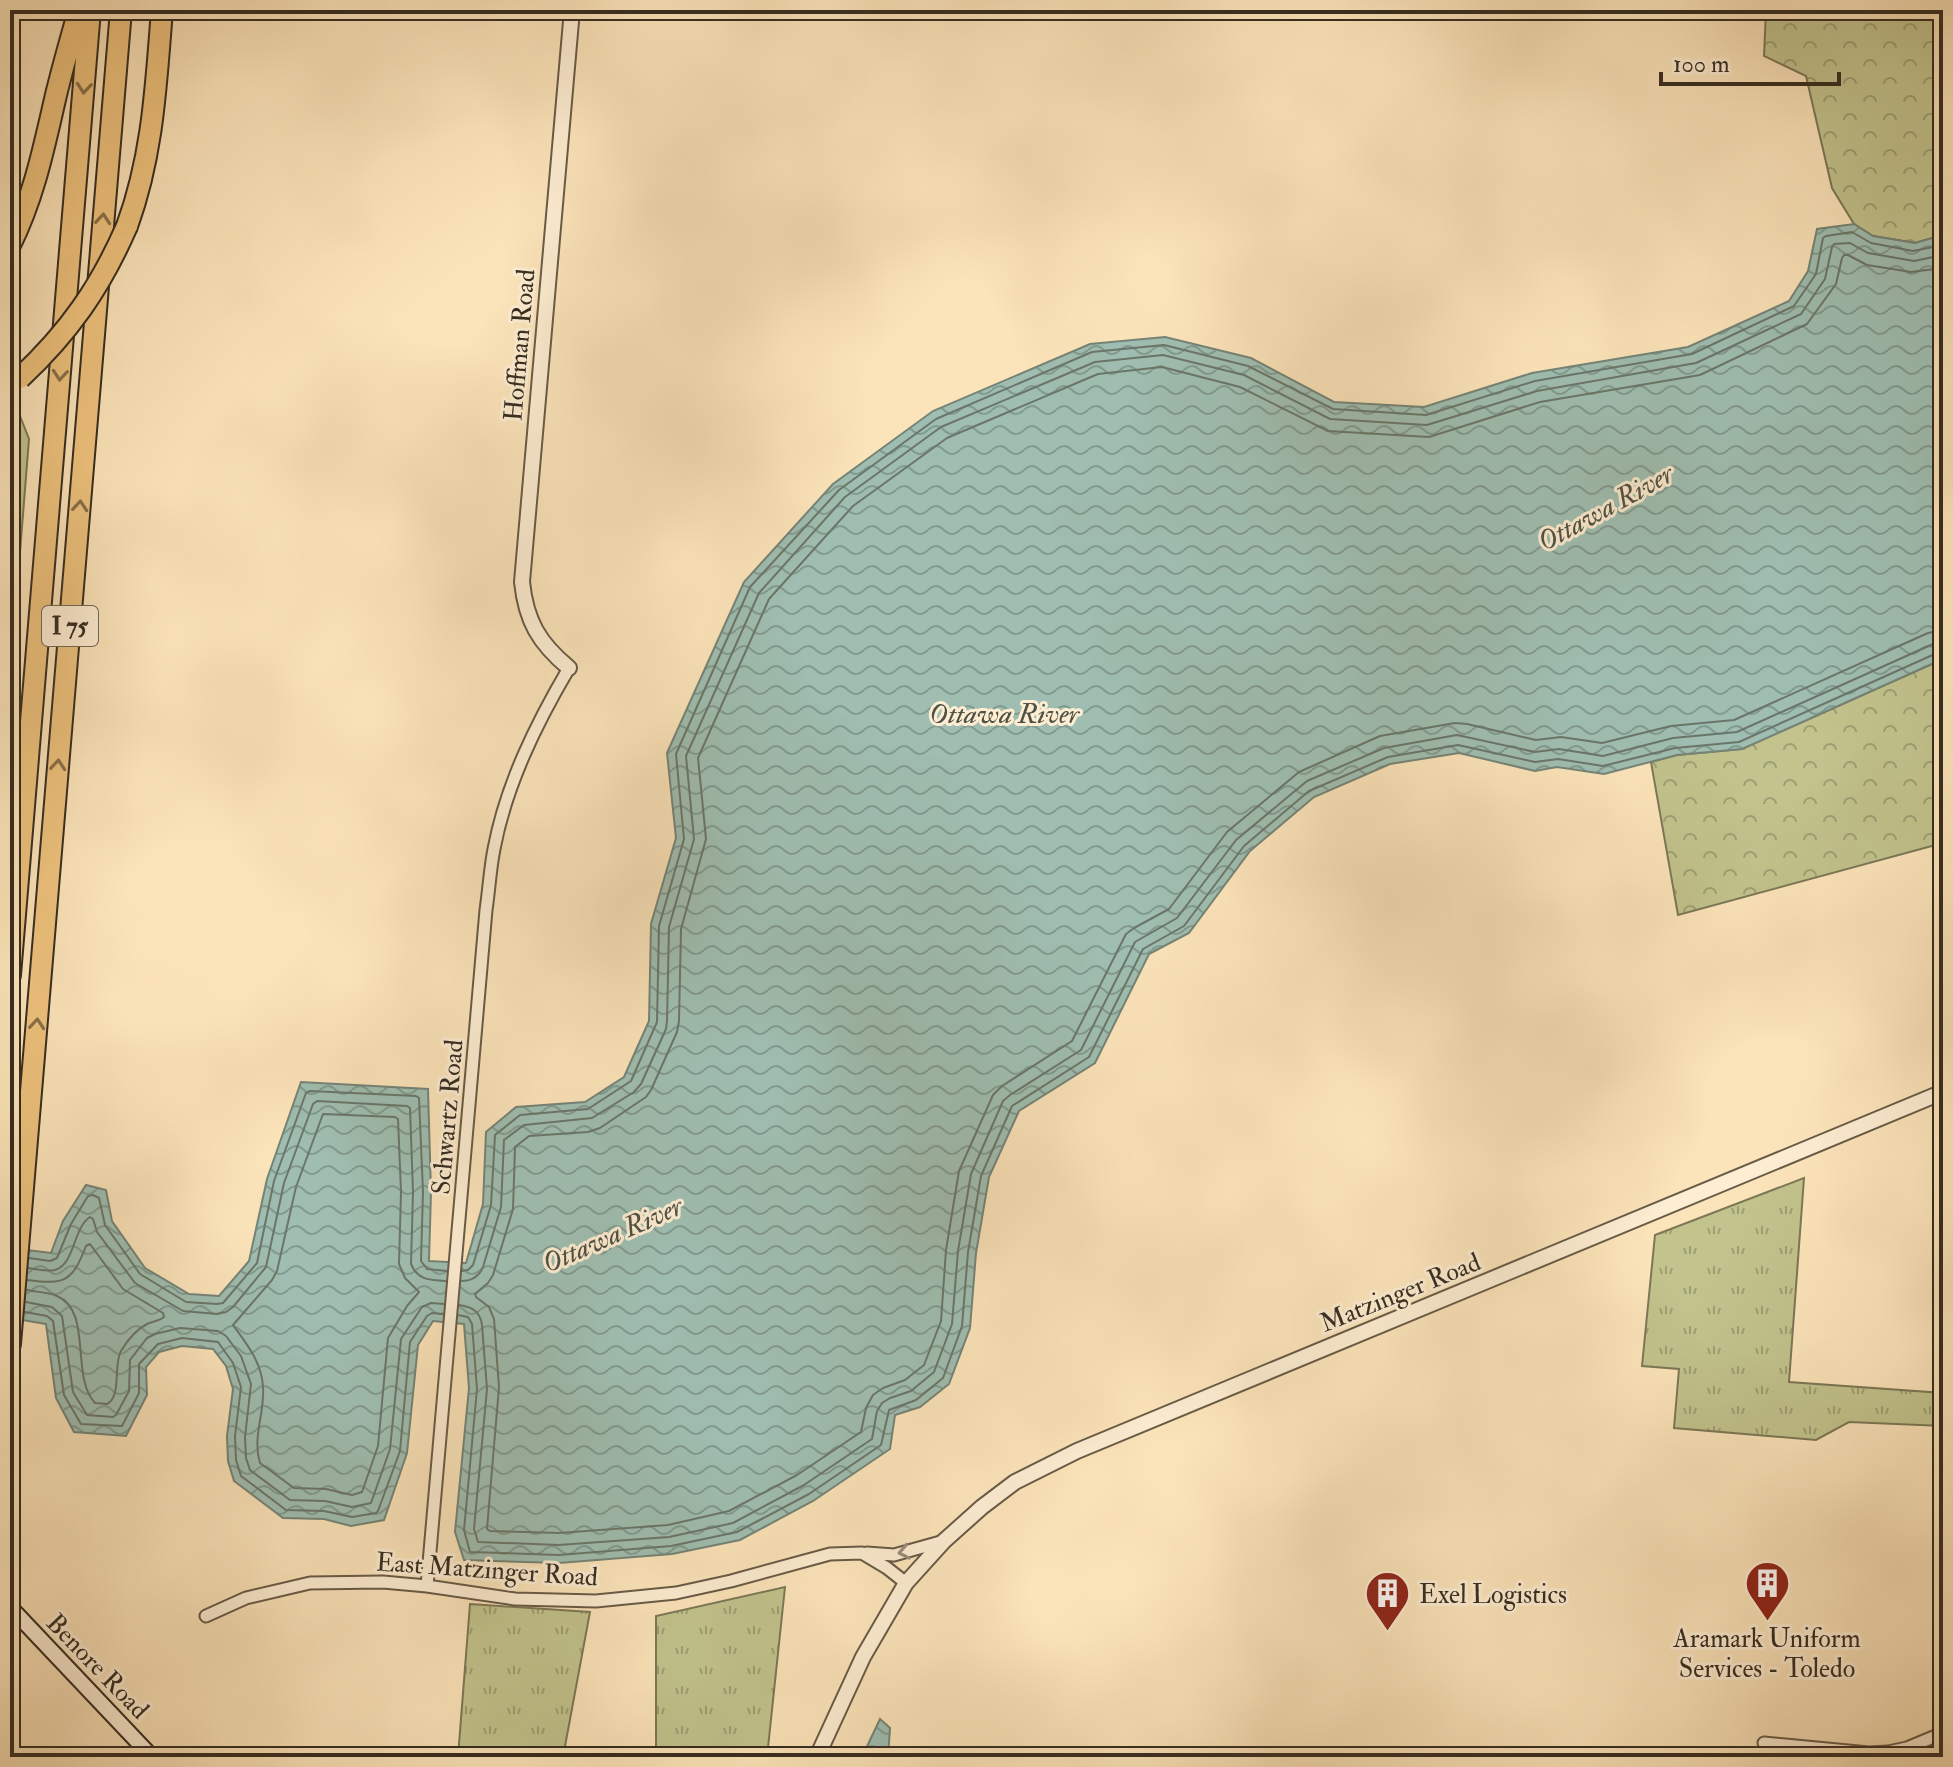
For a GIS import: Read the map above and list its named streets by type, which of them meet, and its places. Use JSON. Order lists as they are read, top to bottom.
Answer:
{
  "streets": {
    "highway": ["I 75"],
    "street": [
      "Hoffman Road",
      "Schwartz Road",
      "Matzinger Road",
      "East Matzinger Road",
      "Benore Road"
    ]
  },
  "crossings": [
    ["Hoffman Road", "Schwartz Road"],
    ["Schwartz Road", "East Matzinger Road"],
    ["Matzinger Road", "East Matzinger Road"]
  ],
  "water": ["Ottawa River"],
  "places": {
    "building": ["Aramark Uniform Services - Toledo", "Exel Logistics"]
  },
  "scale_bar": "100 m"
}
